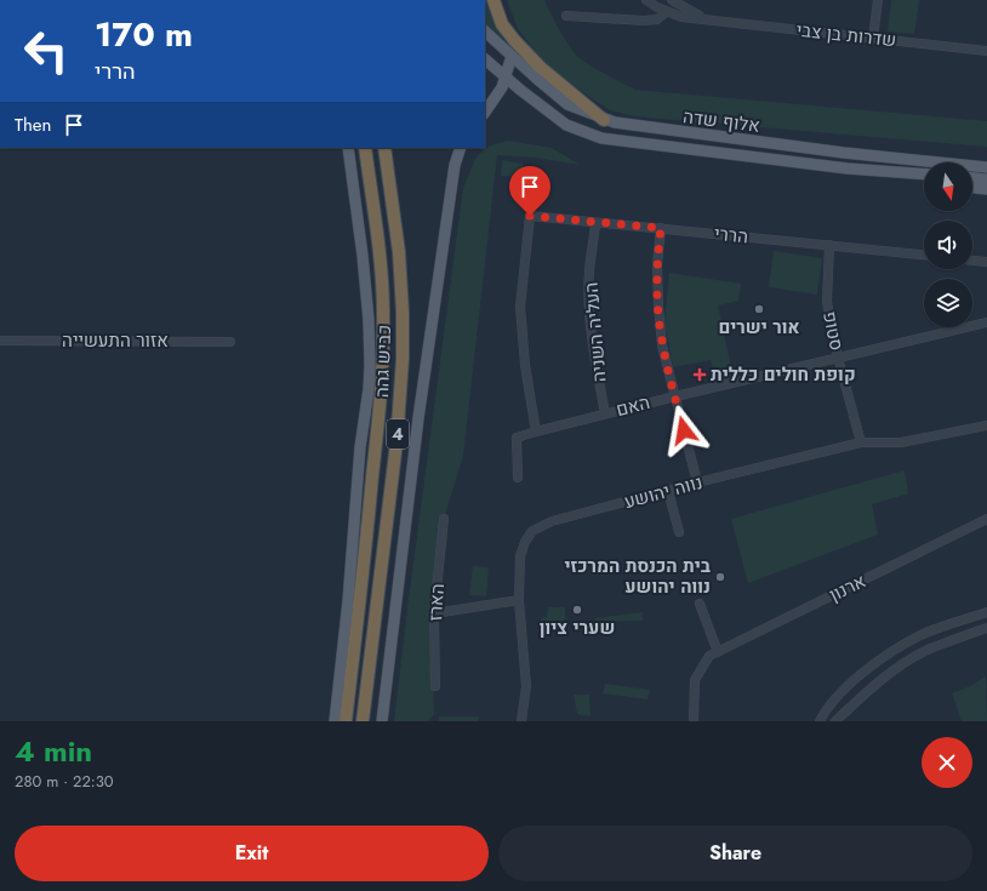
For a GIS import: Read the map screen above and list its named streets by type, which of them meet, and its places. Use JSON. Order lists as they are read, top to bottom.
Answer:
{
  "streets": {
    "highway": ["כביש גהה", "4"],
    "main road": ["אלוף שדה"],
    "street": [
      "שדרות בן צבי",
      "הררי",
      "סטופ",
      "העליה השניה",
      "אזור התעשייה",
      "האם",
      "נווה יהושע",
      "ארנון",
      "הארז"
    ]
  },
  "crossings": [
    ["הררי", "סטופ"],
    ["הררי", "העליה השניה"],
    ["הררי", "האם"],
    ["סטופ", "האם"],
    ["סטופ", "נווה יהושע"],
    ["העליה השניה", "האם"]
  ],
  "places": {
    "other": ["אור ישרים", "בית הכנסת המרכזי נווה יהושע", "שערי ציון"],
    "health": ["קופת חולים כללית"]
  },
  "north": "bottom",
  "page": {
    "turn": ["170 m", "הררי"],
    "then": "Then",
    "heading": ["4 min", "280 m · 22:30"],
    "buttons": ["Exit", "Share"]
  }
}
